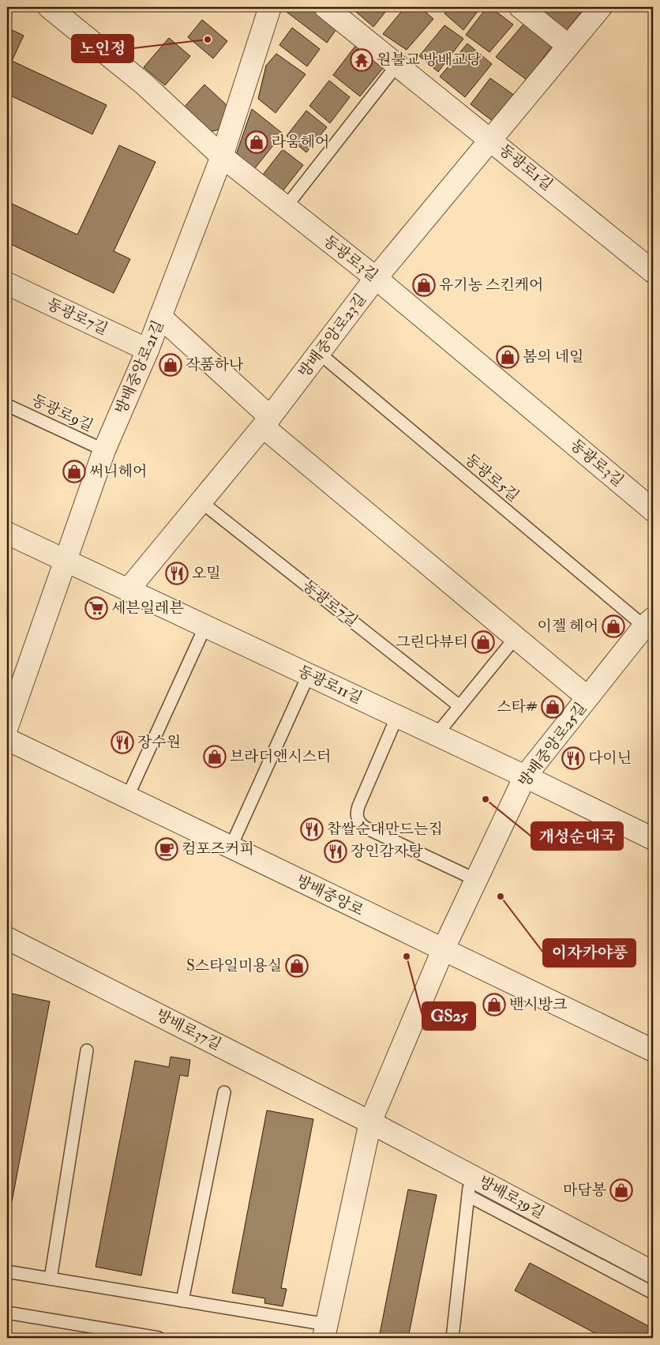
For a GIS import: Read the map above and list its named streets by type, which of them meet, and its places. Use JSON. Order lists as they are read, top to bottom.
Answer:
{
  "streets": {
    "street": [
      "동광로1길",
      "동광로3길",
      "동광로7길",
      "방배중앙로23길",
      "방배중앙로21길",
      "동광로11길",
      "방배중앙로25길",
      "방배중앙로",
      "방배로37길",
      "방배로39길"
    ],
    "lane": ["동광로9길", "동광로5길"]
  },
  "crossings": [
    ["동광로1길", "방배중앙로23길"],
    ["동광로3길", "방배중앙로23길"],
    ["동광로3길", "방배중앙로21길"],
    ["동광로7길", "방배중앙로23길"],
    ["동광로7길", "방배중앙로21길"],
    ["방배중앙로23길", "동광로5길"],
    ["방배중앙로23길", "동광로11길"],
    ["방배중앙로21길", "동광로9길"],
    ["방배중앙로21길", "동광로11길"],
    ["동광로5길", "방배중앙로25길"],
    ["동광로11길", "방배중앙로25길"],
    ["방배중앙로25길", "방배중앙로"],
    ["방배로37길", "방배로39길"]
  ],
  "places": {
    "other": [
      "노인정",
      "개성순대국",
      "이자카야풍",
      "GS25"
    ],
    "temple": ["원불교 방배교당"],
    "shop": [
      "라움헤어",
      "유기농 스킨케어",
      "봄의 네일",
      "작품하나",
      "써니헤어",
      "이젤 헤어",
      "그린다뷰티",
      "스타#",
      "브라더앤시스터",
      "S스타일미용실",
      "밴시방크",
      "마담봉"
    ],
    "restaurant": [
      "오밀",
      "장수원",
      "다이닌",
      "찹쌀순대만드는집",
      "장인감자탕"
    ],
    "supermarket": ["세븐일레븐"],
    "cafe": ["컴포즈커피"]
  }
}
